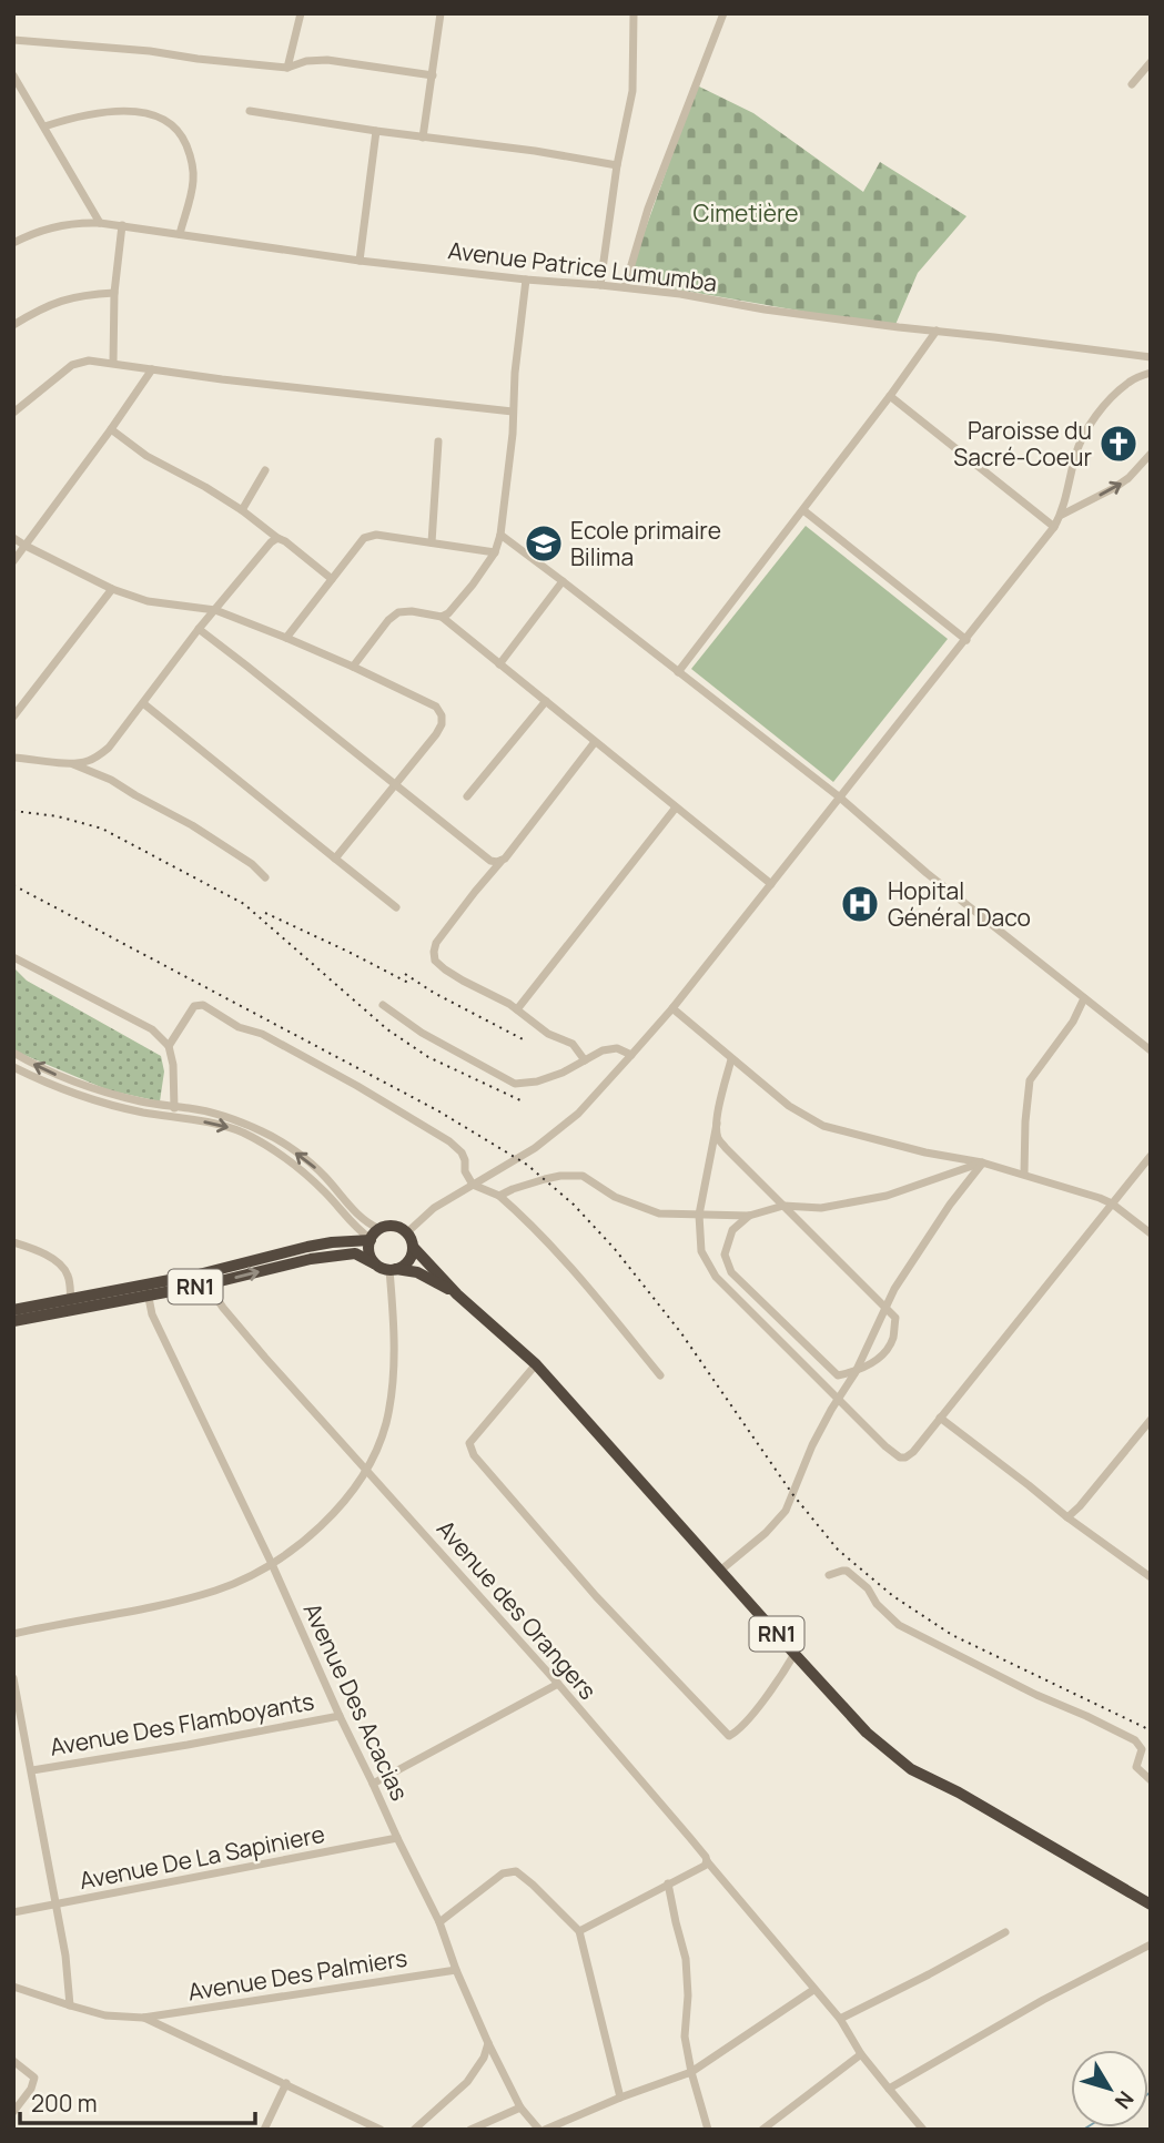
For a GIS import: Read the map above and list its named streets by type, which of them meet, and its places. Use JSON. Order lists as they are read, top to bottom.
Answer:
{
  "streets": {
    "highway": ["RN1"],
    "street": [
      "Avenue Patrice Lumumba",
      "Avenue des Orangers",
      "Avenue Des Acacias",
      "Avenue Des Flamboyants",
      "Avenue De La Sapiniere",
      "Avenue Des Palmiers"
    ]
  },
  "crossings": [
    ["RN1", "Avenue des Orangers"],
    ["RN1", "Avenue Des Acacias"],
    ["Avenue Des Acacias", "Avenue Des Flamboyants"],
    ["Avenue Des Acacias", "Avenue De La Sapiniere"],
    ["Avenue Des Acacias", "Avenue Des Palmiers"]
  ],
  "parks": ["Cimetière"],
  "places": {
    "church": ["Paroisse du Sacré-Coeur"],
    "school or university": ["Ecole primaire Bilima"],
    "hospital": ["Hopital Général Daco"]
  },
  "scale_bar": "200 m",
  "north": "bottom right"
}
